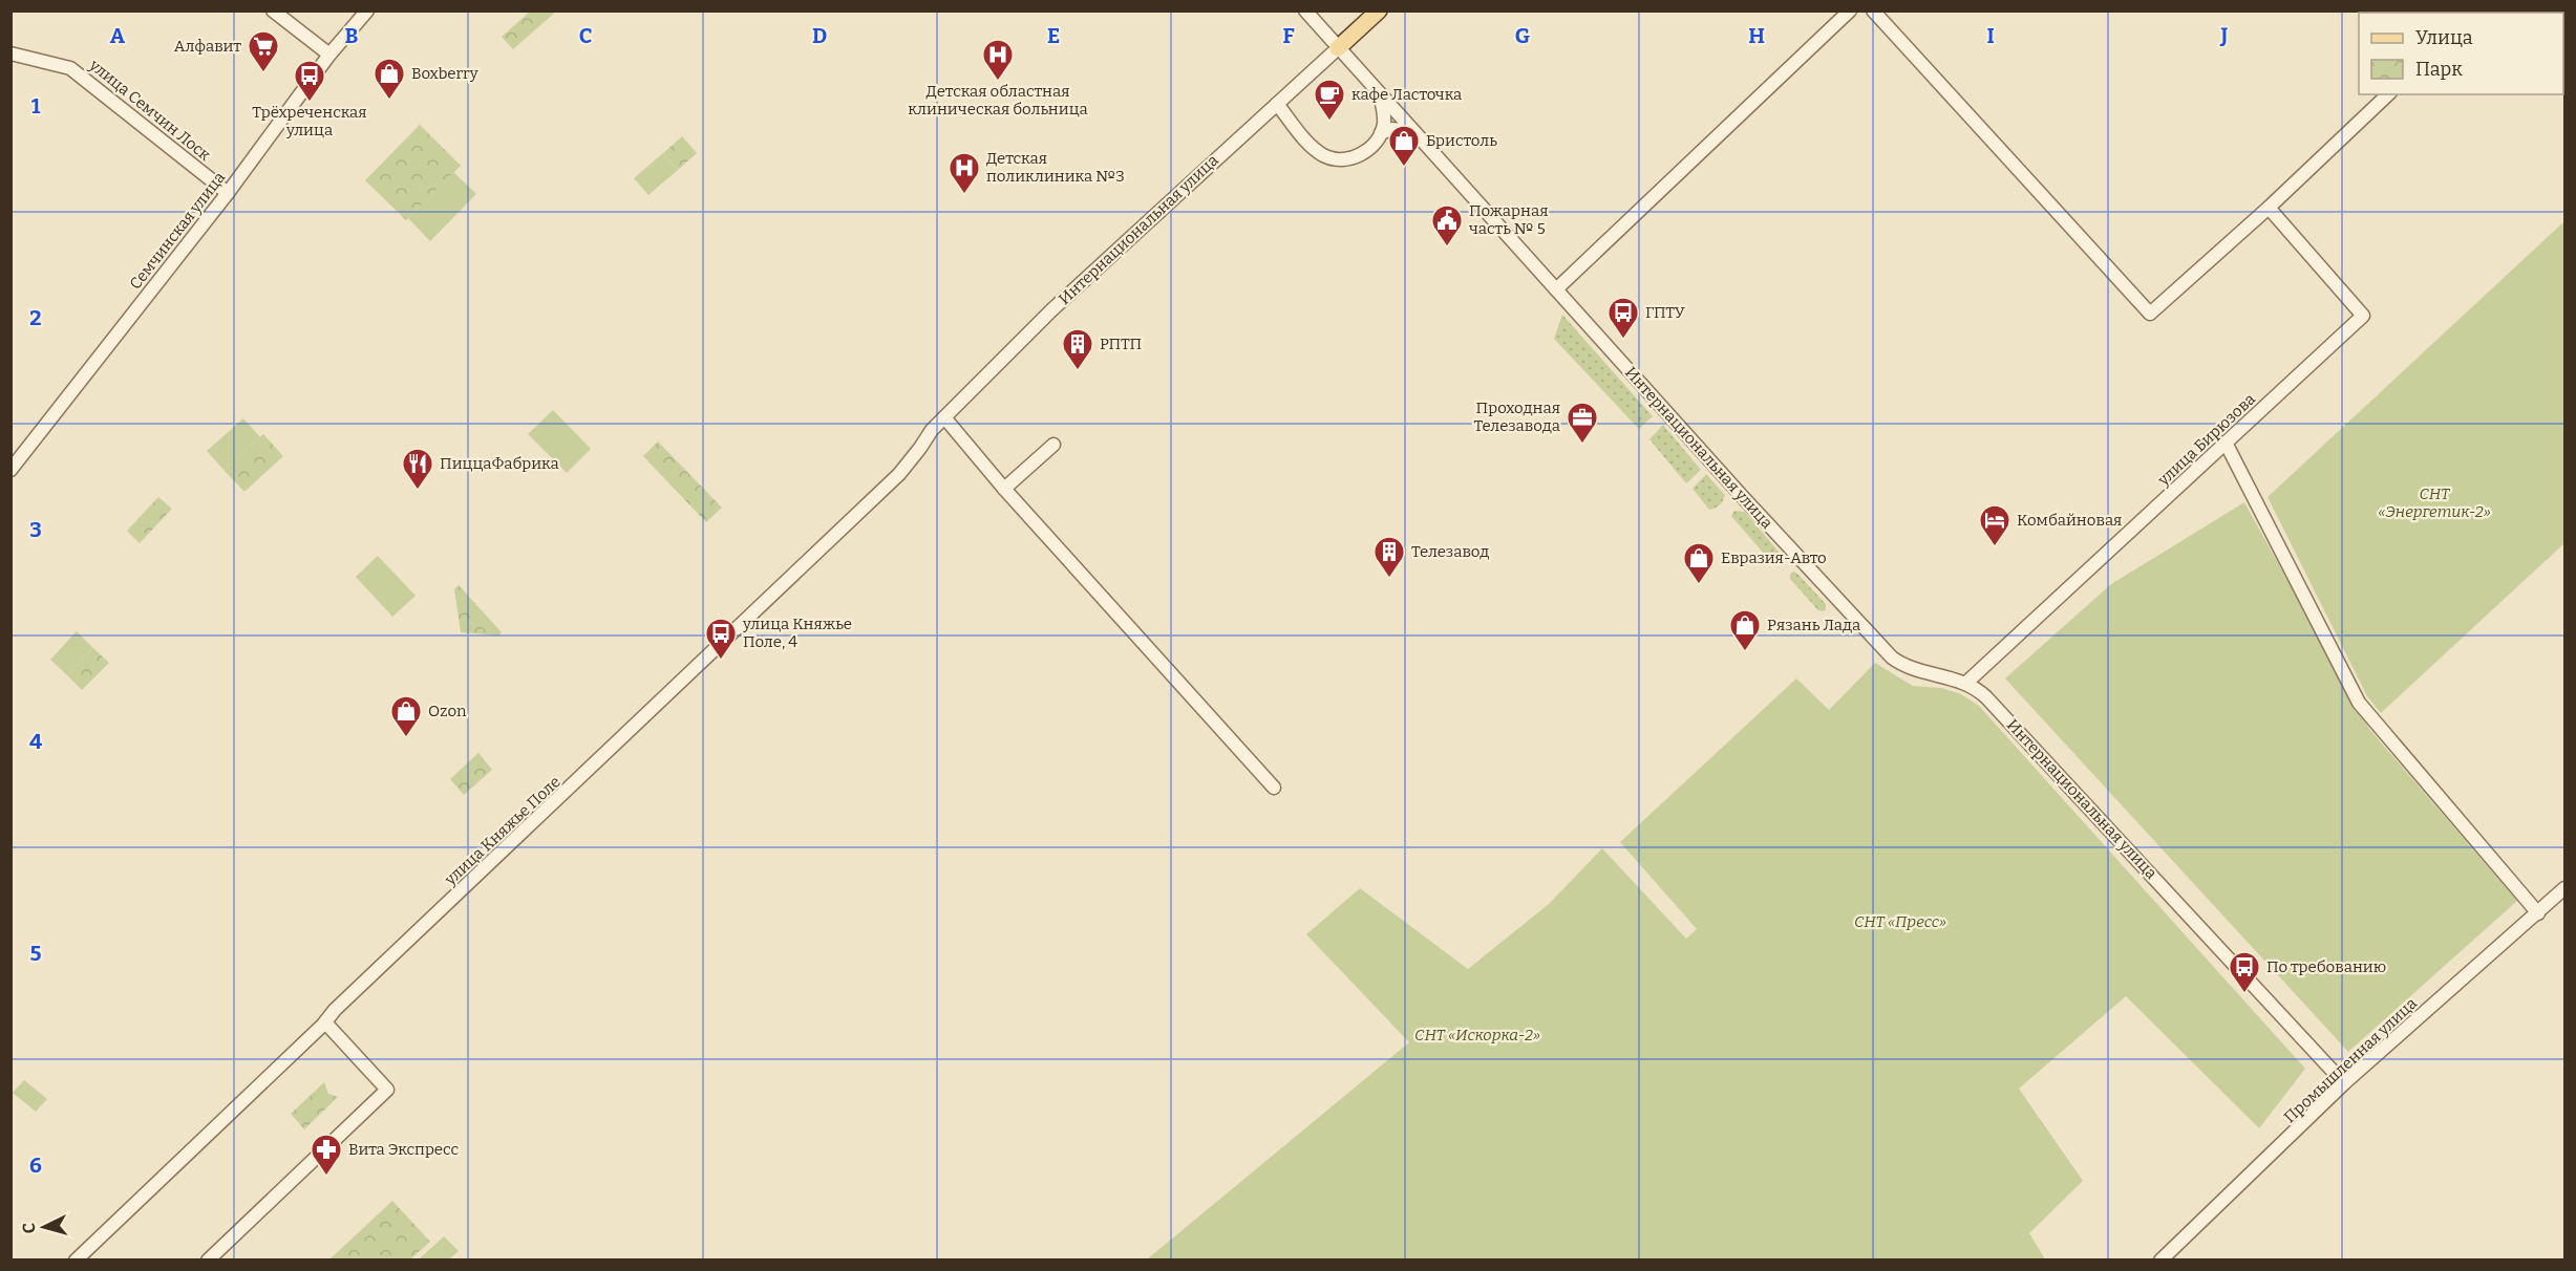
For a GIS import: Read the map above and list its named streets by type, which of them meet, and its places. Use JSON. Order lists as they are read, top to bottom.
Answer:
{
  "streets": {
    "main road": ["Интернациональная улица"],
    "street": [
      "улица Семчин Лоск",
      "Семчинская улица",
      "улица Бирюзова",
      "улица Княжье Поле",
      "Промышленная улица"
    ]
  },
  "crossings": [
    ["улица Семчин Лоск", "Семчинская улица"],
    ["Интернациональная улица", "улица Бирюзова"],
    ["Интернациональная улица", "улица Княжье Поле"],
    ["Интернациональная улица", "Промышленная улица"]
  ],
  "parks": ["СНТ «Энергетик-2»", "СНТ «Пресс»", "СНТ «Искорка-2»"],
  "places": {
    "supermarket": ["Алфавит"],
    "hospital": ["Детская областная клиническая больница", "Детская поликлиника №3"],
    "shop": [
      "Boxberry",
      "Бристоль",
      "Евразия-Авто",
      "Рязань Лада",
      "Ozon"
    ],
    "bus stop": [
      "Трёхреченская улица",
      "ГПТУ",
      "улица Княжье Поле, 4",
      "По требованию"
    ],
    "cafe": ["кафе Ласточка"],
    "public building": ["Пожарная часть № 5"],
    "building": ["РПТП", "Телезавод"],
    "office": ["Проходная Телезавода"],
    "restaurant": ["ПиццаФабрика"],
    "hotel": ["Комбайновая"],
    "pharmacy": ["Вита Экспресс"]
  },
  "legend": ["Улица", "Парк"],
  "north": "left",
  "grid": {
    "columns": [
      "A",
      "B",
      "C",
      "D",
      "E",
      "F",
      "G",
      "H",
      "I",
      "J"
    ],
    "rows": [
      "1",
      "2",
      "3",
      "4",
      "5",
      "6"
    ]
  }
}
